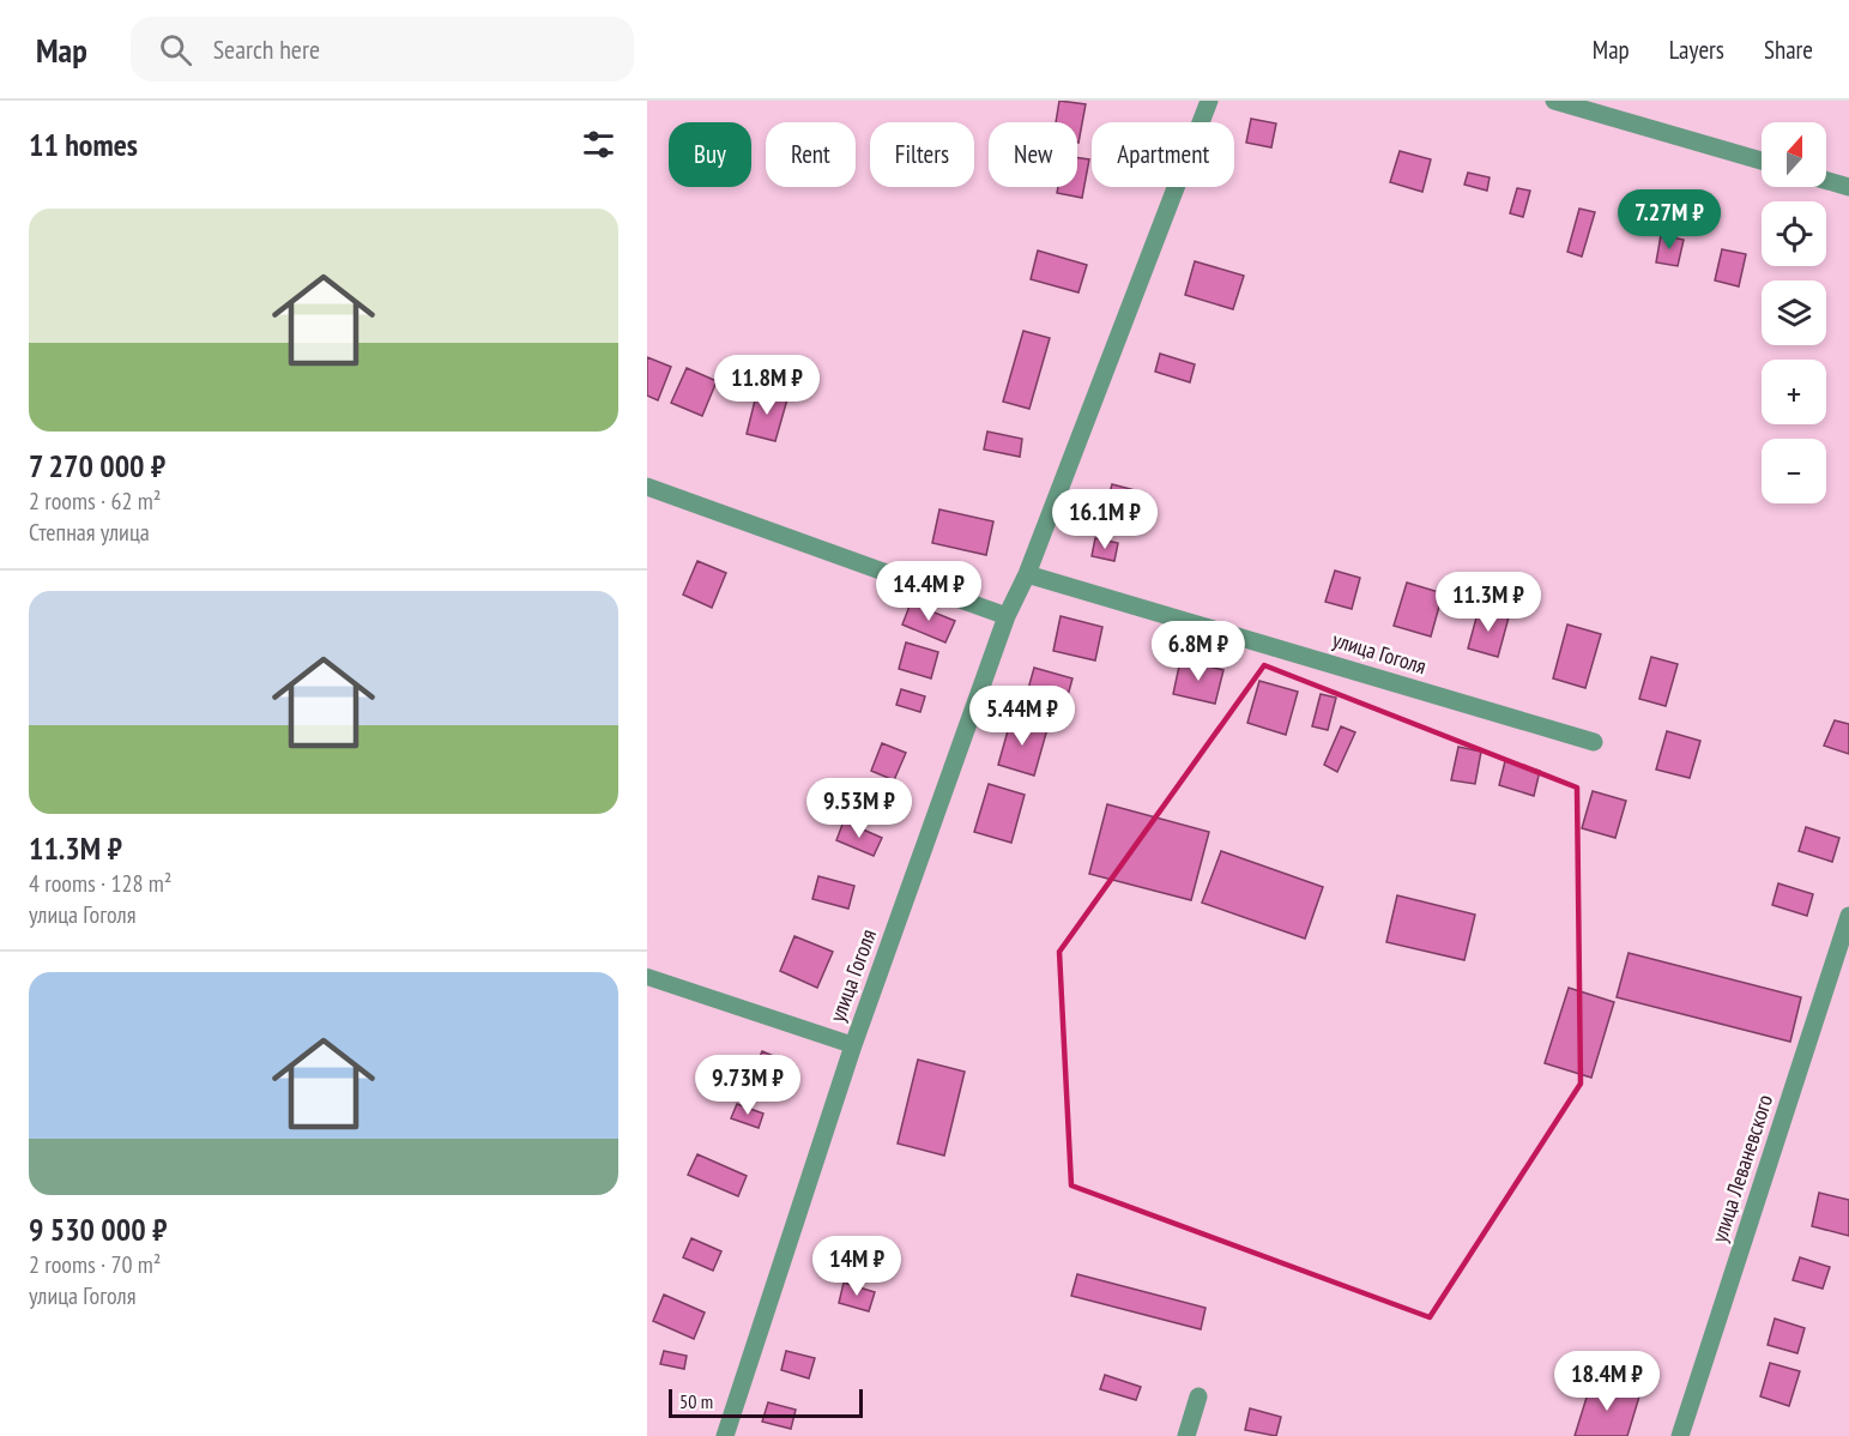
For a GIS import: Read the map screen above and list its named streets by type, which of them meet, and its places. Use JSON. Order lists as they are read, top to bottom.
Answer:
{
  "streets": {
    "street": ["улица Гоголя", "улица Леваневского"]
  },
  "scale_bar": "50 m",
  "north": "top",
  "page": {
    "header": "Map",
    "search": "Search here",
    "nav": ["Map", "Layers", "Share"],
    "heading": "11 homes",
    "map_buttons": ["+", "−"],
    "chip": [
      "Buy",
      "Rent",
      "Filters",
      "New",
      "Apartment"
    ],
    "list": [
      {
        "name": "7 270 000 ₽",
        "note": "2 rooms · 62 m² · Степная улица"
      },
      {
        "name": "11.3M ₽",
        "note": "4 rooms · 128 m² · улица Гоголя"
      },
      {
        "name": "9 530 000 ₽",
        "note": "2 rooms · 70 m² · улица Гоголя"
      }
    ],
    "price": [
      "7.27M ₽",
      "11.8M ₽",
      "16.1M ₽",
      "14.4M ₽",
      "11.3M ₽",
      "6.8M ₽",
      "5.44M ₽",
      "9.53M ₽",
      "9.73M ₽",
      "14M ₽",
      "18.4M ₽"
    ],
    "scale": "50 m"
  }
}
